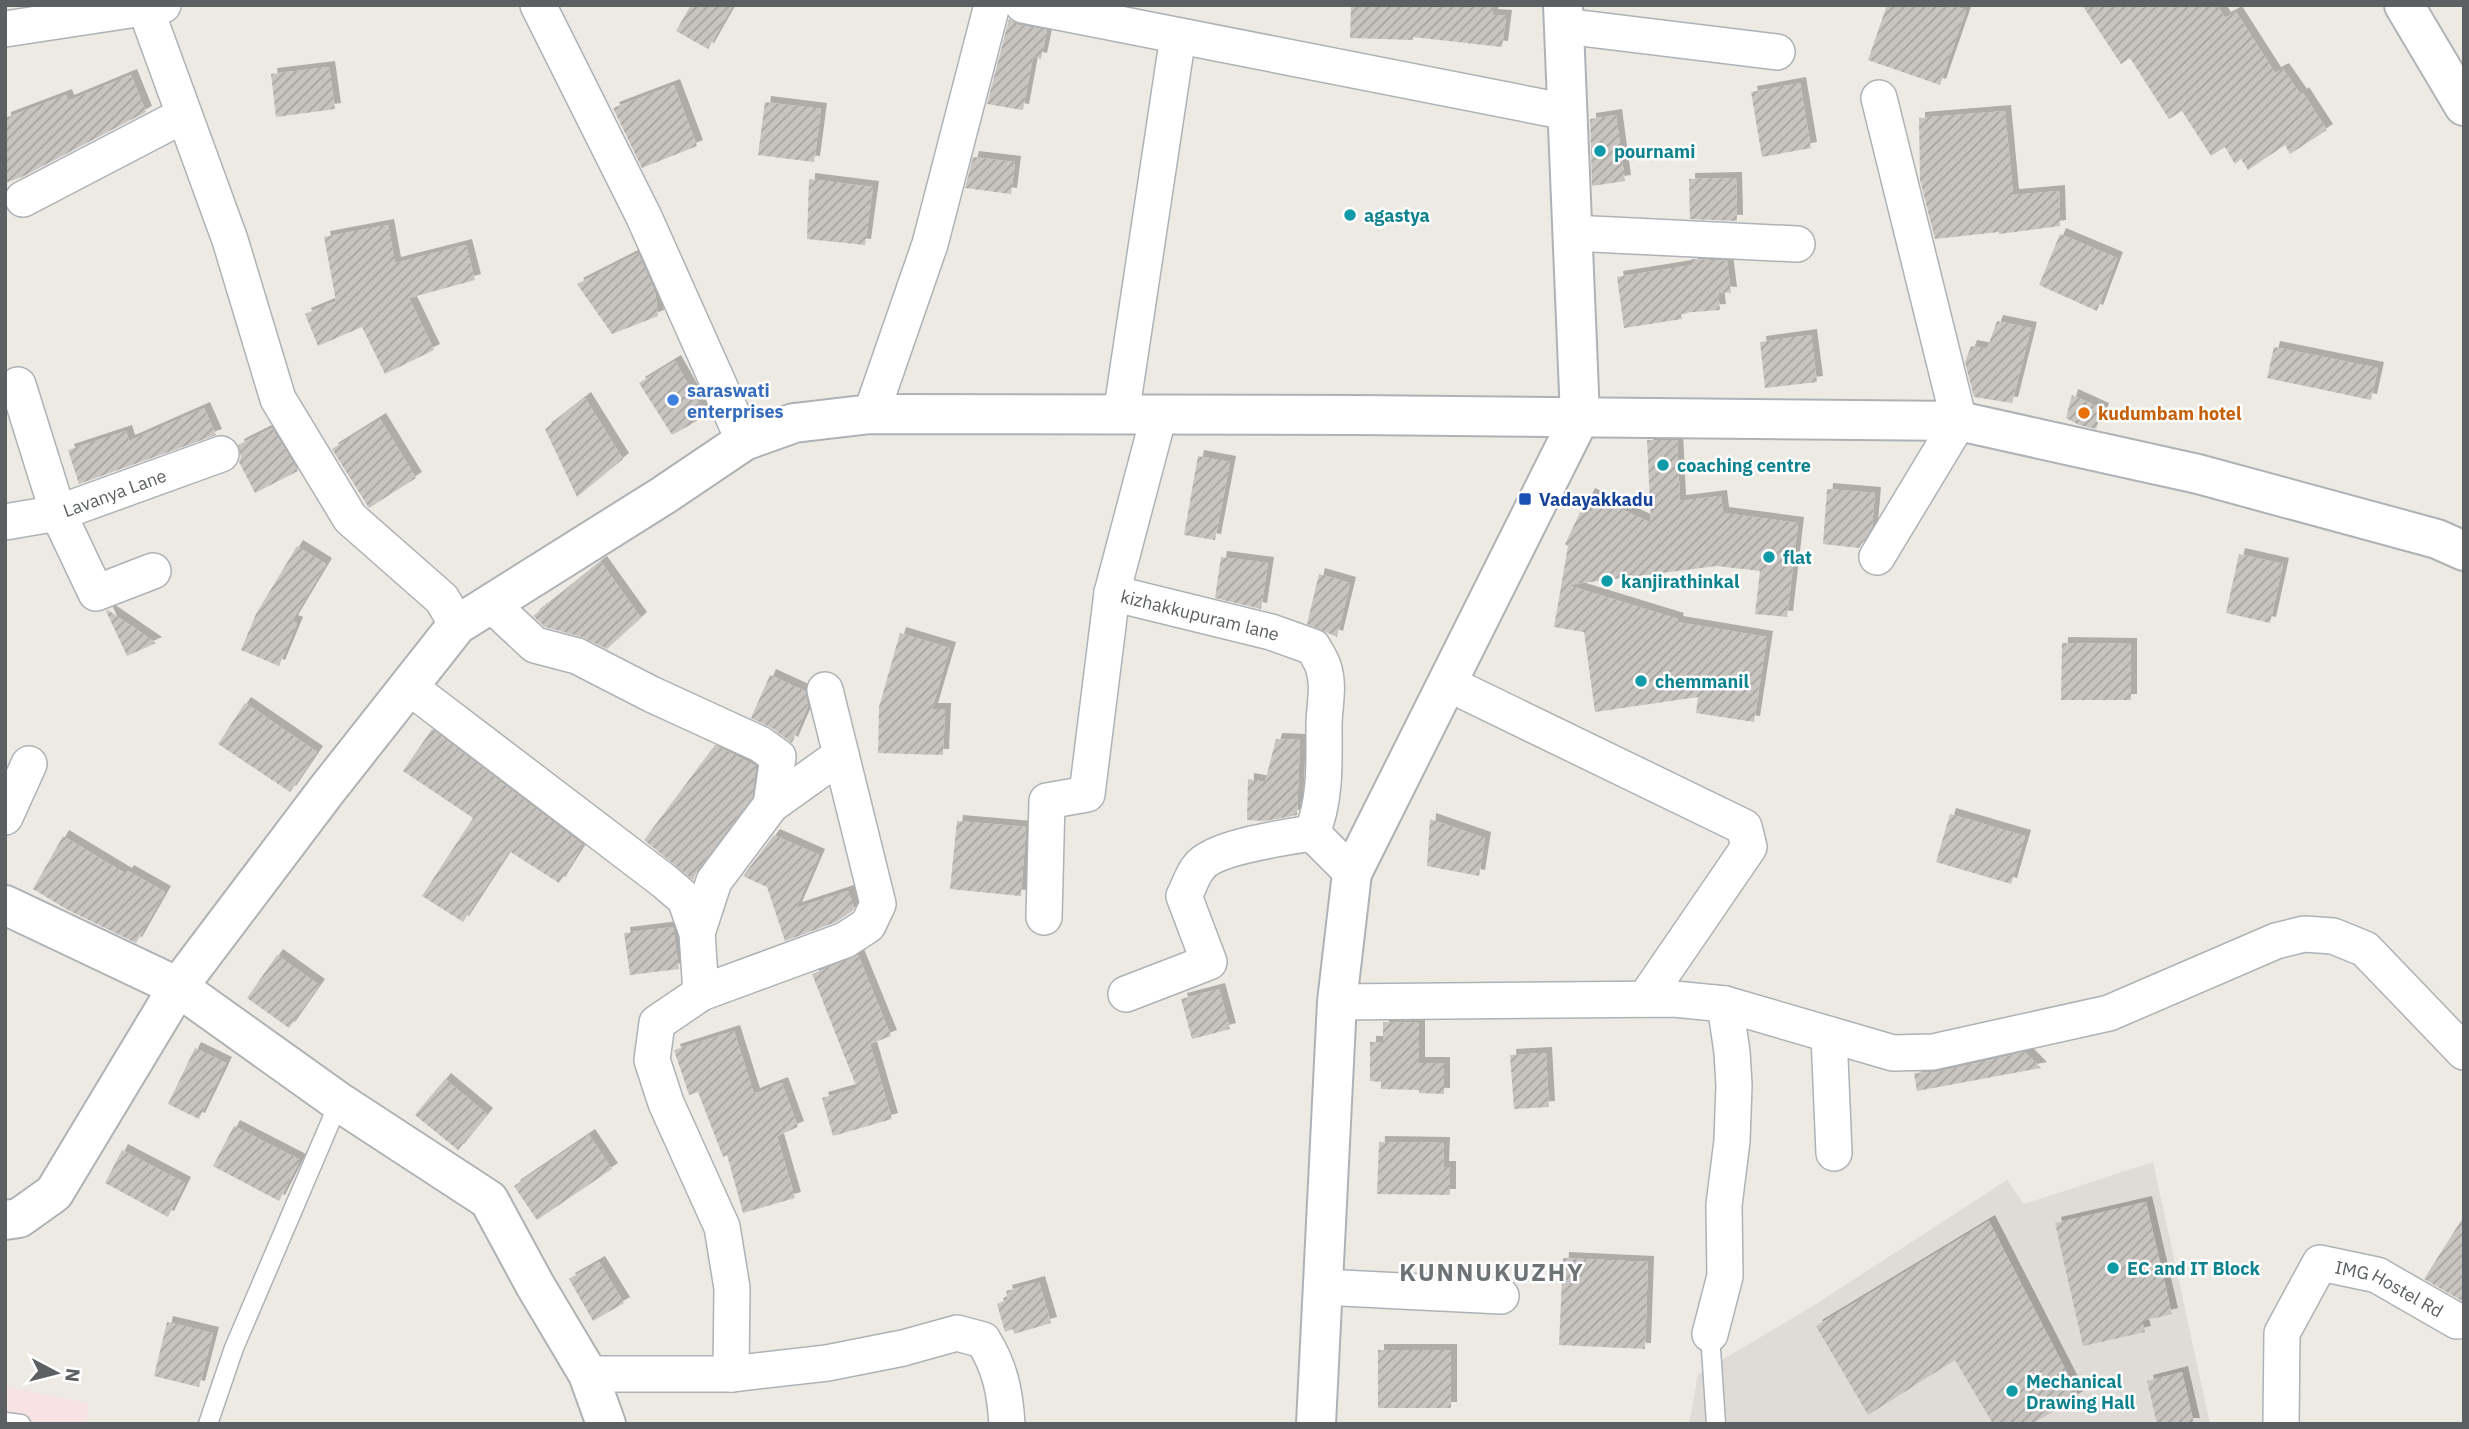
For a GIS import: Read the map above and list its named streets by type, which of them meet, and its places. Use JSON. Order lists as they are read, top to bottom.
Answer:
{
  "streets": {
    "street": ["Lavanya Lane", "kizhakkupuram lane", "IMG Hostel Rd"]
  },
  "districts": ["KUNNUKUZHY"],
  "places": {
    "other": [
      "pournami",
      "agastya",
      "saraswati enterprises",
      "kudumbam hotel",
      "coaching centre",
      "flat",
      "kanjirathinkal",
      "chemmanil",
      "EC and IT Block",
      "Mechanical Drawing Hall"
    ],
    "transit": ["Vadayakkadu"]
  },
  "north": "right"
}
